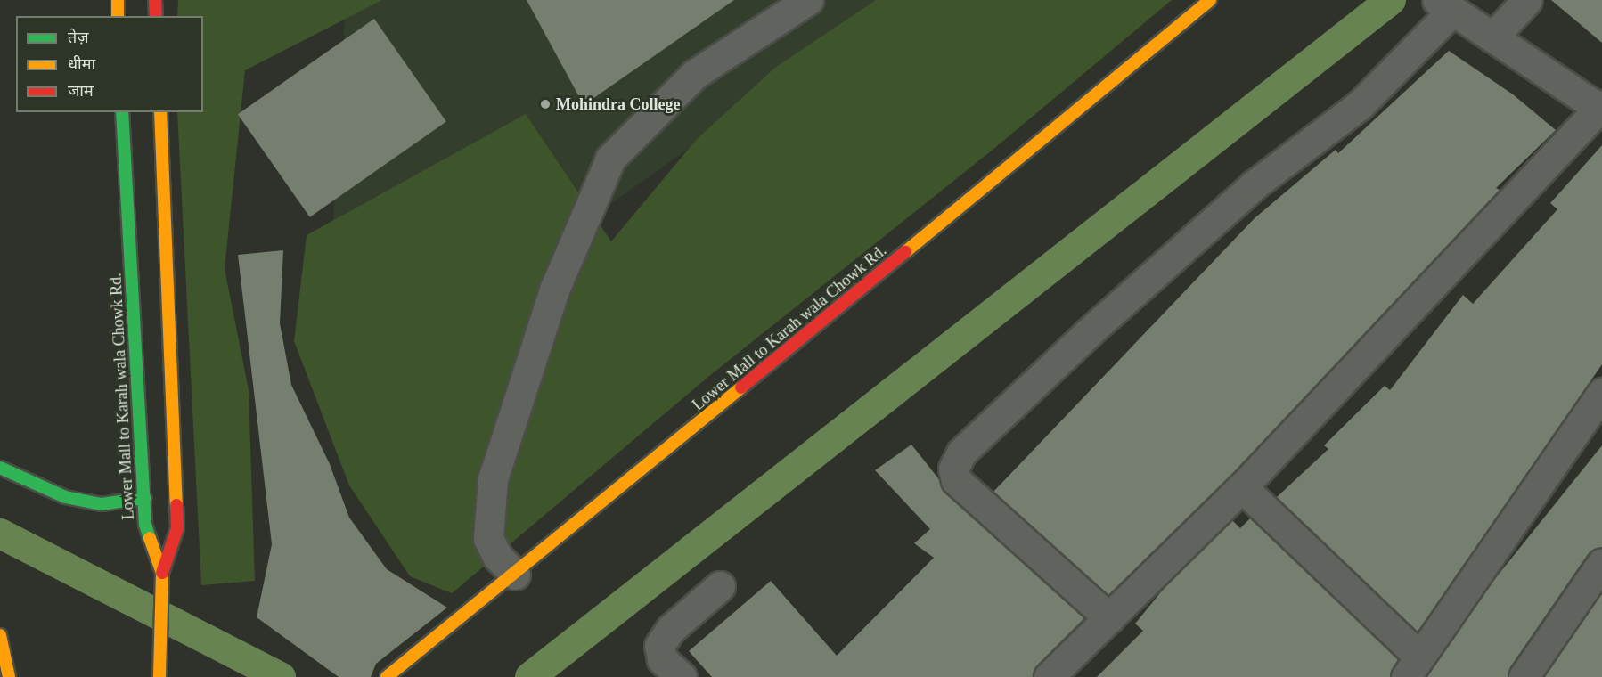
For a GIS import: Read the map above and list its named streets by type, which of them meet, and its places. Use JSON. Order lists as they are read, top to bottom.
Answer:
{
  "streets": {
    "main road": ["Lower Mall to Karah wala Chowk Rd."]
  },
  "places": ["Mohindra College"],
  "legend": ["तेज़", "धीमा", "जाम"]
}
